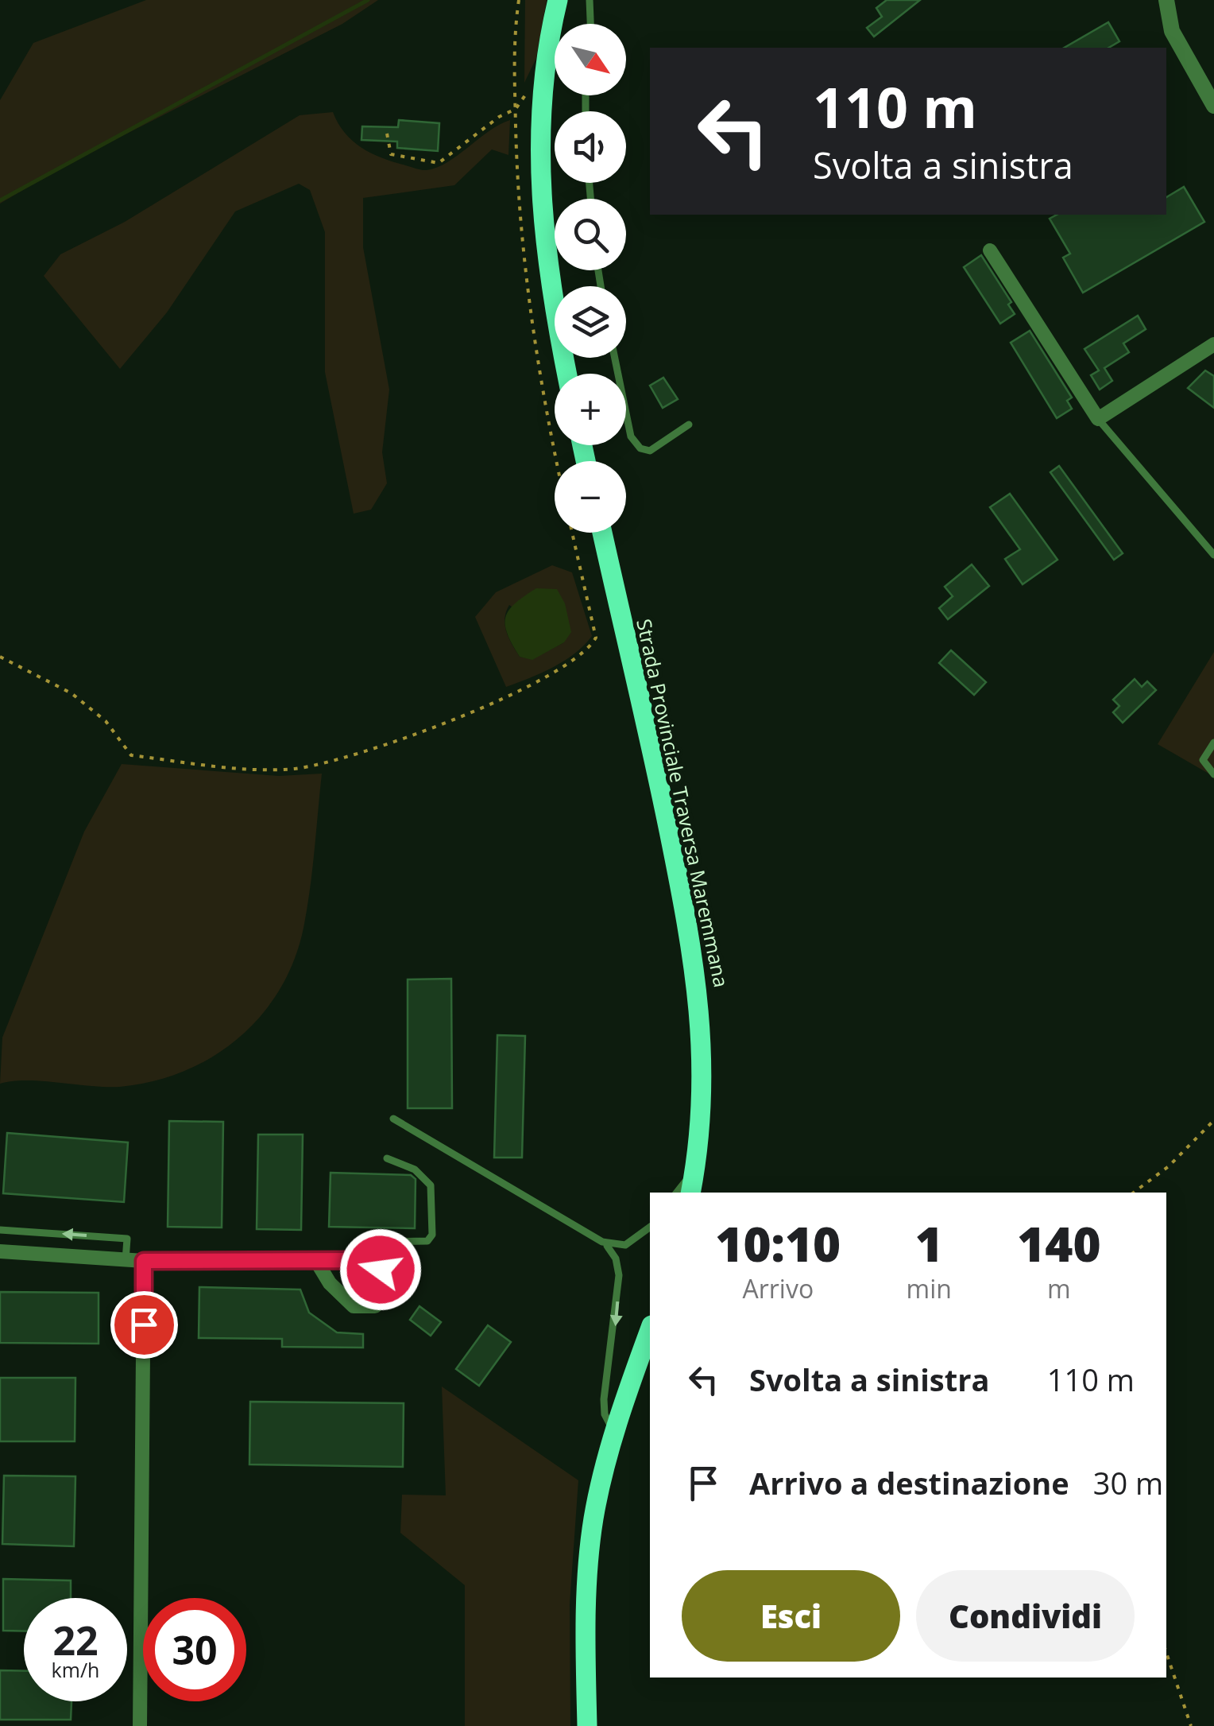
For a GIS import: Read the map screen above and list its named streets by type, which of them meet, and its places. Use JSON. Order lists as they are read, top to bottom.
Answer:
{
  "streets": {
    "main road": ["Strada Provinciale Traversa Maremmana"]
  },
  "north": "bottom right",
  "page": {
    "map_buttons": ["+", "−"],
    "turn": ["110 m", "Svolta a sinistra"],
    "eta": [
      "10:10",
      "Arrivo",
      "1",
      "min",
      "140",
      "m"
    ],
    "list": [
      {
        "name": "Svolta a sinistra",
        "value": "110 m"
      },
      {
        "name": "Arrivo a destinazione",
        "value": "30 m"
      }
    ],
    "buttons": ["Esci", "Condividi"],
    "speed": "22 km/h",
    "limit": "30"
  }
}
